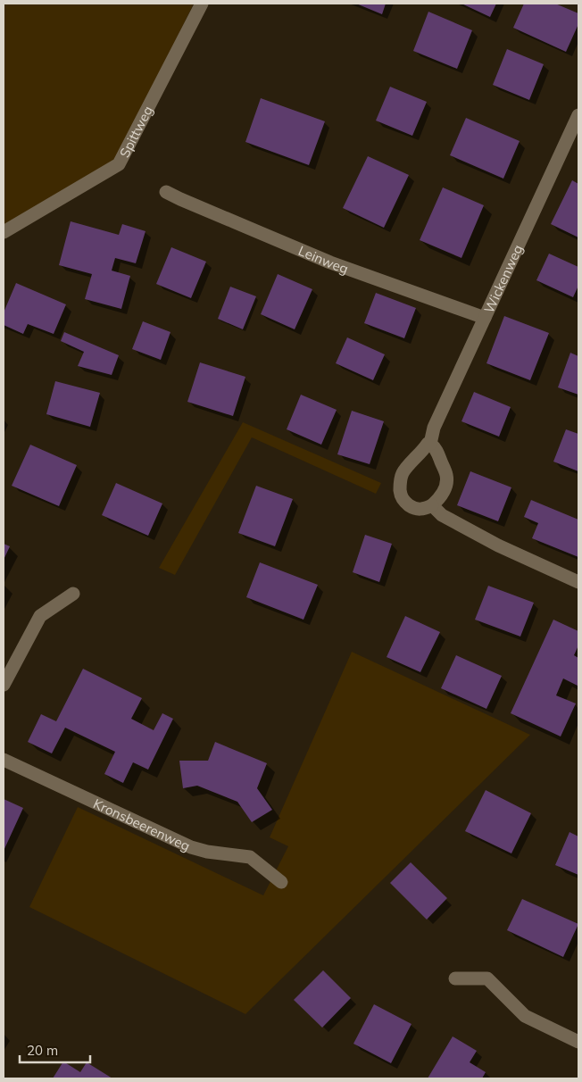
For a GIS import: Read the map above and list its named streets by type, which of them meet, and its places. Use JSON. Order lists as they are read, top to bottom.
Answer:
{
  "streets": {
    "street": [
      "Spittweg",
      "Leinweg",
      "Wickenweg",
      "Kronsbeerenweg"
    ]
  },
  "crossings": [
    ["Leinweg", "Wickenweg"]
  ],
  "scale_bar": "20 m"
}
